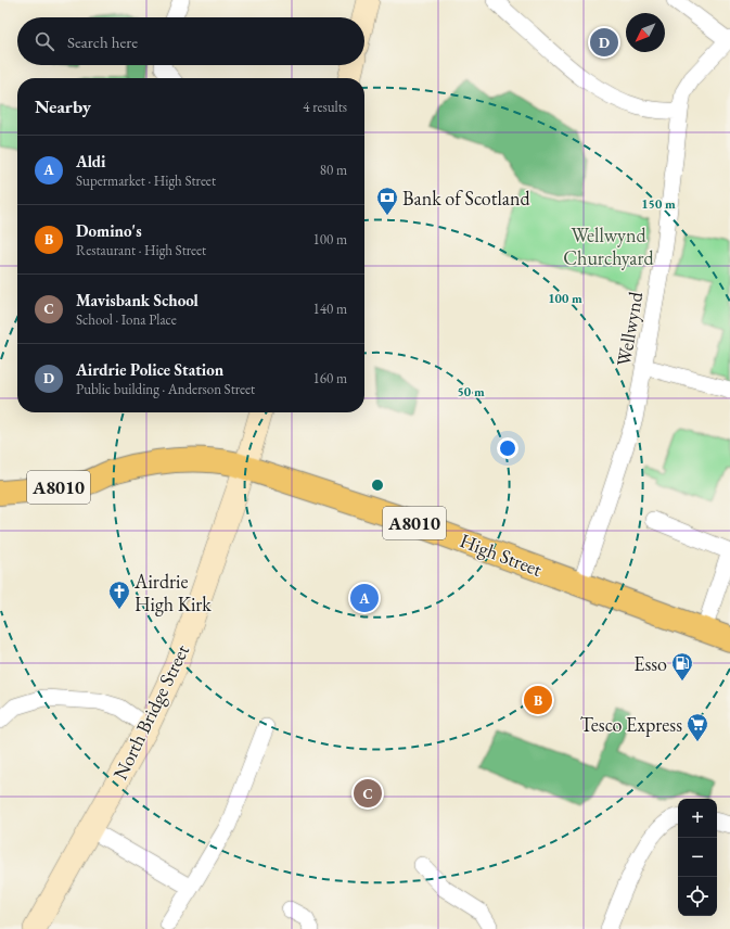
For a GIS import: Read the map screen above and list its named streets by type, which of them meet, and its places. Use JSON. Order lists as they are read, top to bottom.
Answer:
{
  "streets": {
    "main road": ["A8010", "High Street", "North Bridge Street"],
    "street": ["Wellwynd"]
  },
  "crossings": [
    ["Wellwynd", "High Street"],
    ["A8010", "High Street"],
    ["A8010", "North Bridge Street"],
    ["High Street", "North Bridge Street"]
  ],
  "parks": ["Wellwynd Churchyard"],
  "places": {
    "bank": ["Bank of Scotland"],
    "church": ["Airdrie High Kirk"],
    "fuel station": ["Esso"],
    "supermarket": ["Tesco Express"]
  },
  "north": "bottom left",
  "page": {
    "search": "Search here",
    "pins": [
      "D",
      "A",
      "B",
      "C"
    ],
    "heading": ["Nearby", "4 results"],
    "list": [
      {
        "mark": "A",
        "name": "Aldi",
        "note": "Supermarket · High Street",
        "value": "80 m"
      },
      {
        "mark": "B",
        "name": "Domino's",
        "note": "Restaurant · High Street",
        "value": "100 m"
      },
      {
        "mark": "C",
        "name": "Mavisbank School",
        "note": "School · Iona Place",
        "value": "140 m"
      },
      {
        "mark": "D",
        "name": "Airdrie Police Station",
        "note": "Public building · Anderson Street",
        "value": "160 m"
      }
    ],
    "map_buttons": ["+", "−"]
  },
  "rings": ["150 m", "100 m", "50 m"]
}
